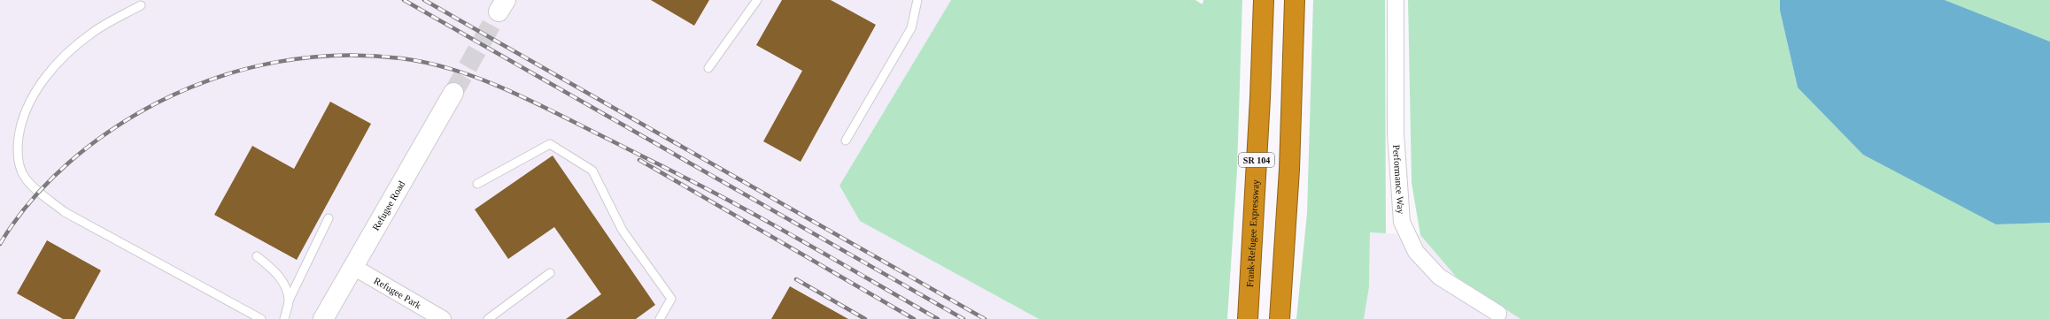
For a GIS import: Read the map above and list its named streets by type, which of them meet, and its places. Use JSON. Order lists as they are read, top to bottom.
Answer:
{
  "streets": {
    "highway": ["SR 104", "Frank-Refugee Expressway"],
    "main road": ["Refugee Road"],
    "street": ["Performance Way", "Refugee Park"]
  },
  "crossings": [
    ["Refugee Road", "Refugee Park"]
  ]
}
